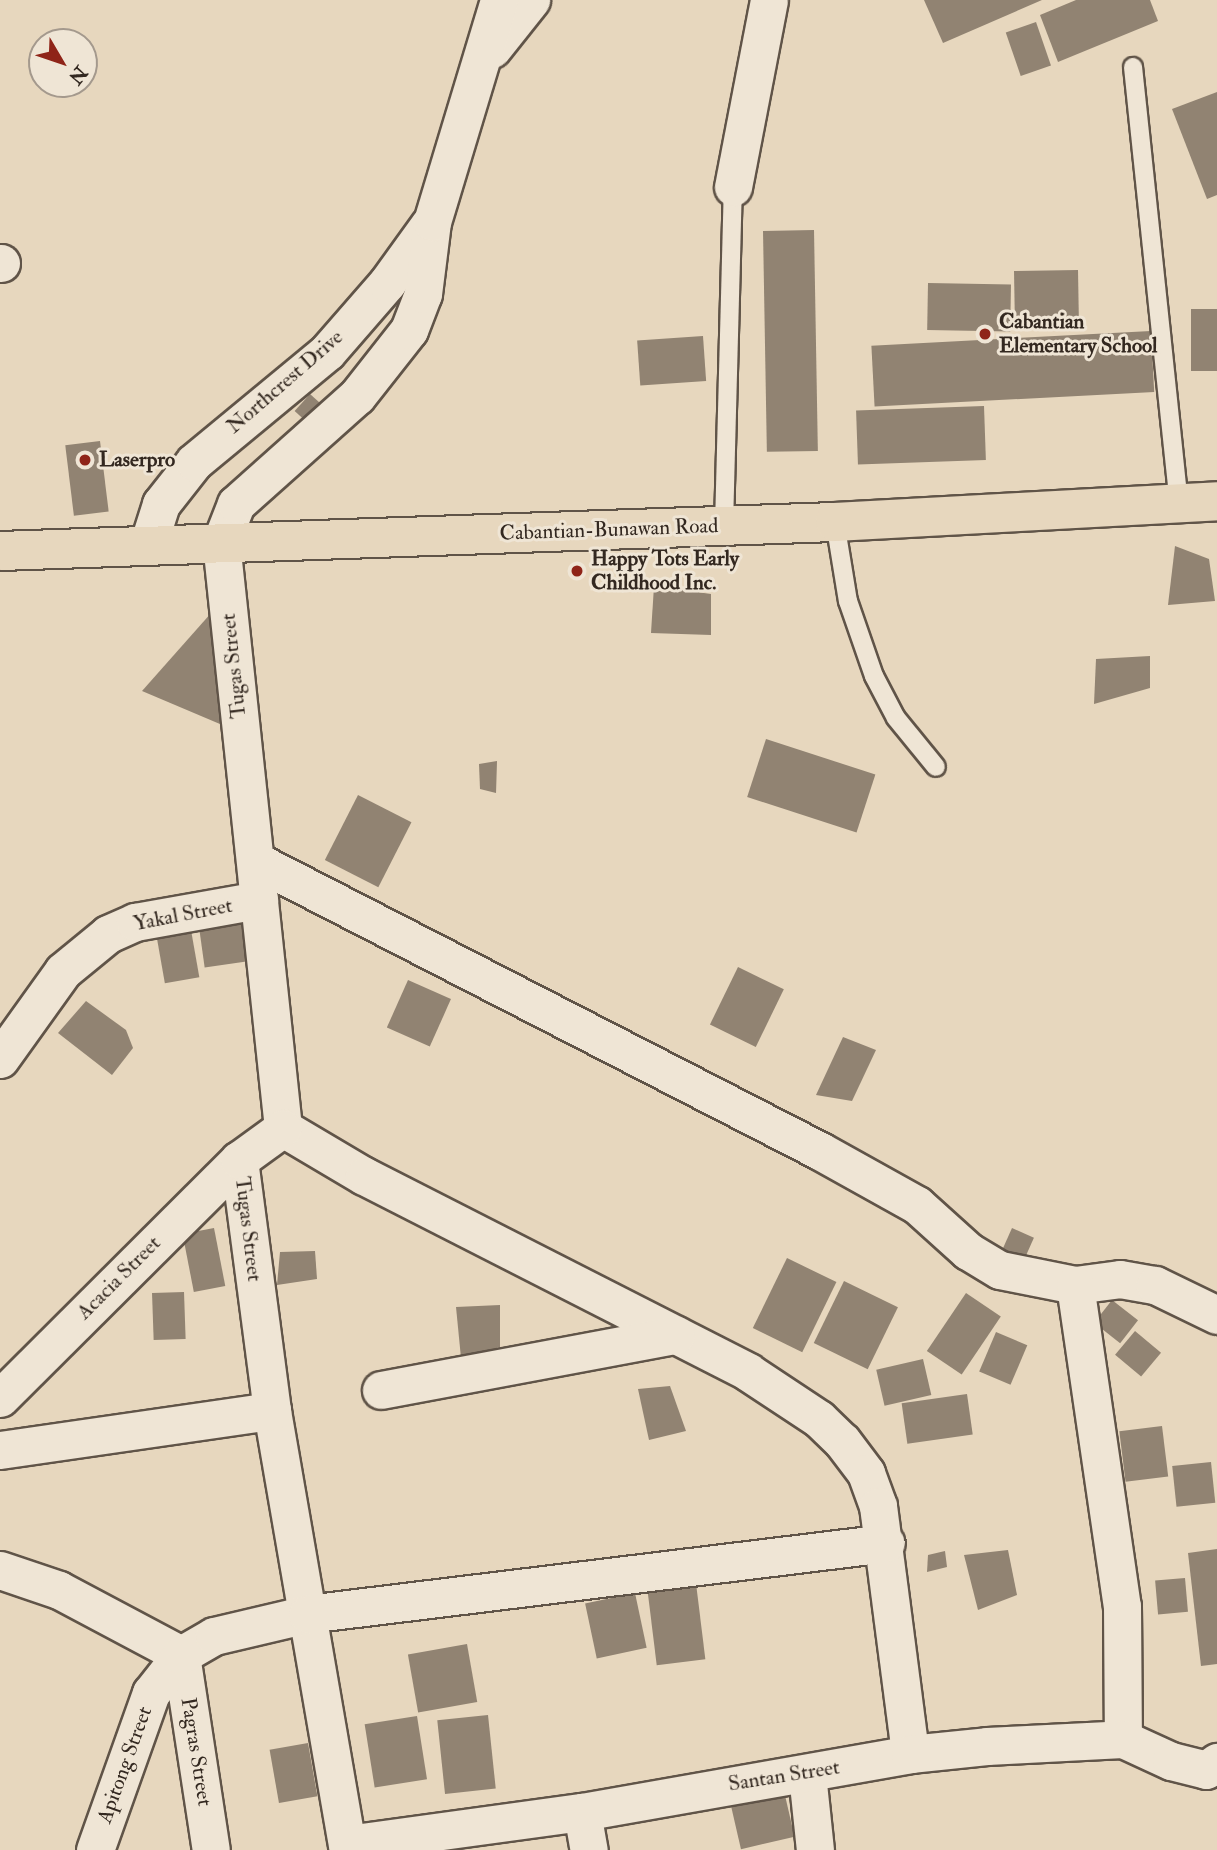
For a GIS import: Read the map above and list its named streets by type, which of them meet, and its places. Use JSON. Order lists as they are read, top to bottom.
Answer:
{
  "streets": {
    "main road": ["Cabantian-Bunawan Road"],
    "street": [
      "Northcrest Drive",
      "Tugas Street",
      "Yakal Street",
      "Acacia Street",
      "Pagras Street",
      "Apitong Street",
      "Santan Street"
    ]
  },
  "crossings": [
    ["Northcrest Drive", "Cabantian-Bunawan Road"],
    ["Northcrest Drive", "Tugas Street"],
    ["Cabantian-Bunawan Road", "Tugas Street"],
    ["Tugas Street", "Yakal Street"],
    ["Tugas Street", "Acacia Street"],
    ["Tugas Street", "Apitong Street"],
    ["Tugas Street", "Santan Street"],
    ["Pagras Street", "Apitong Street"]
  ],
  "places": ["Cabantian Elementary School", "Laserpro", "Happy Tots Early Childhood Inc."],
  "north": "bottom right"
}
